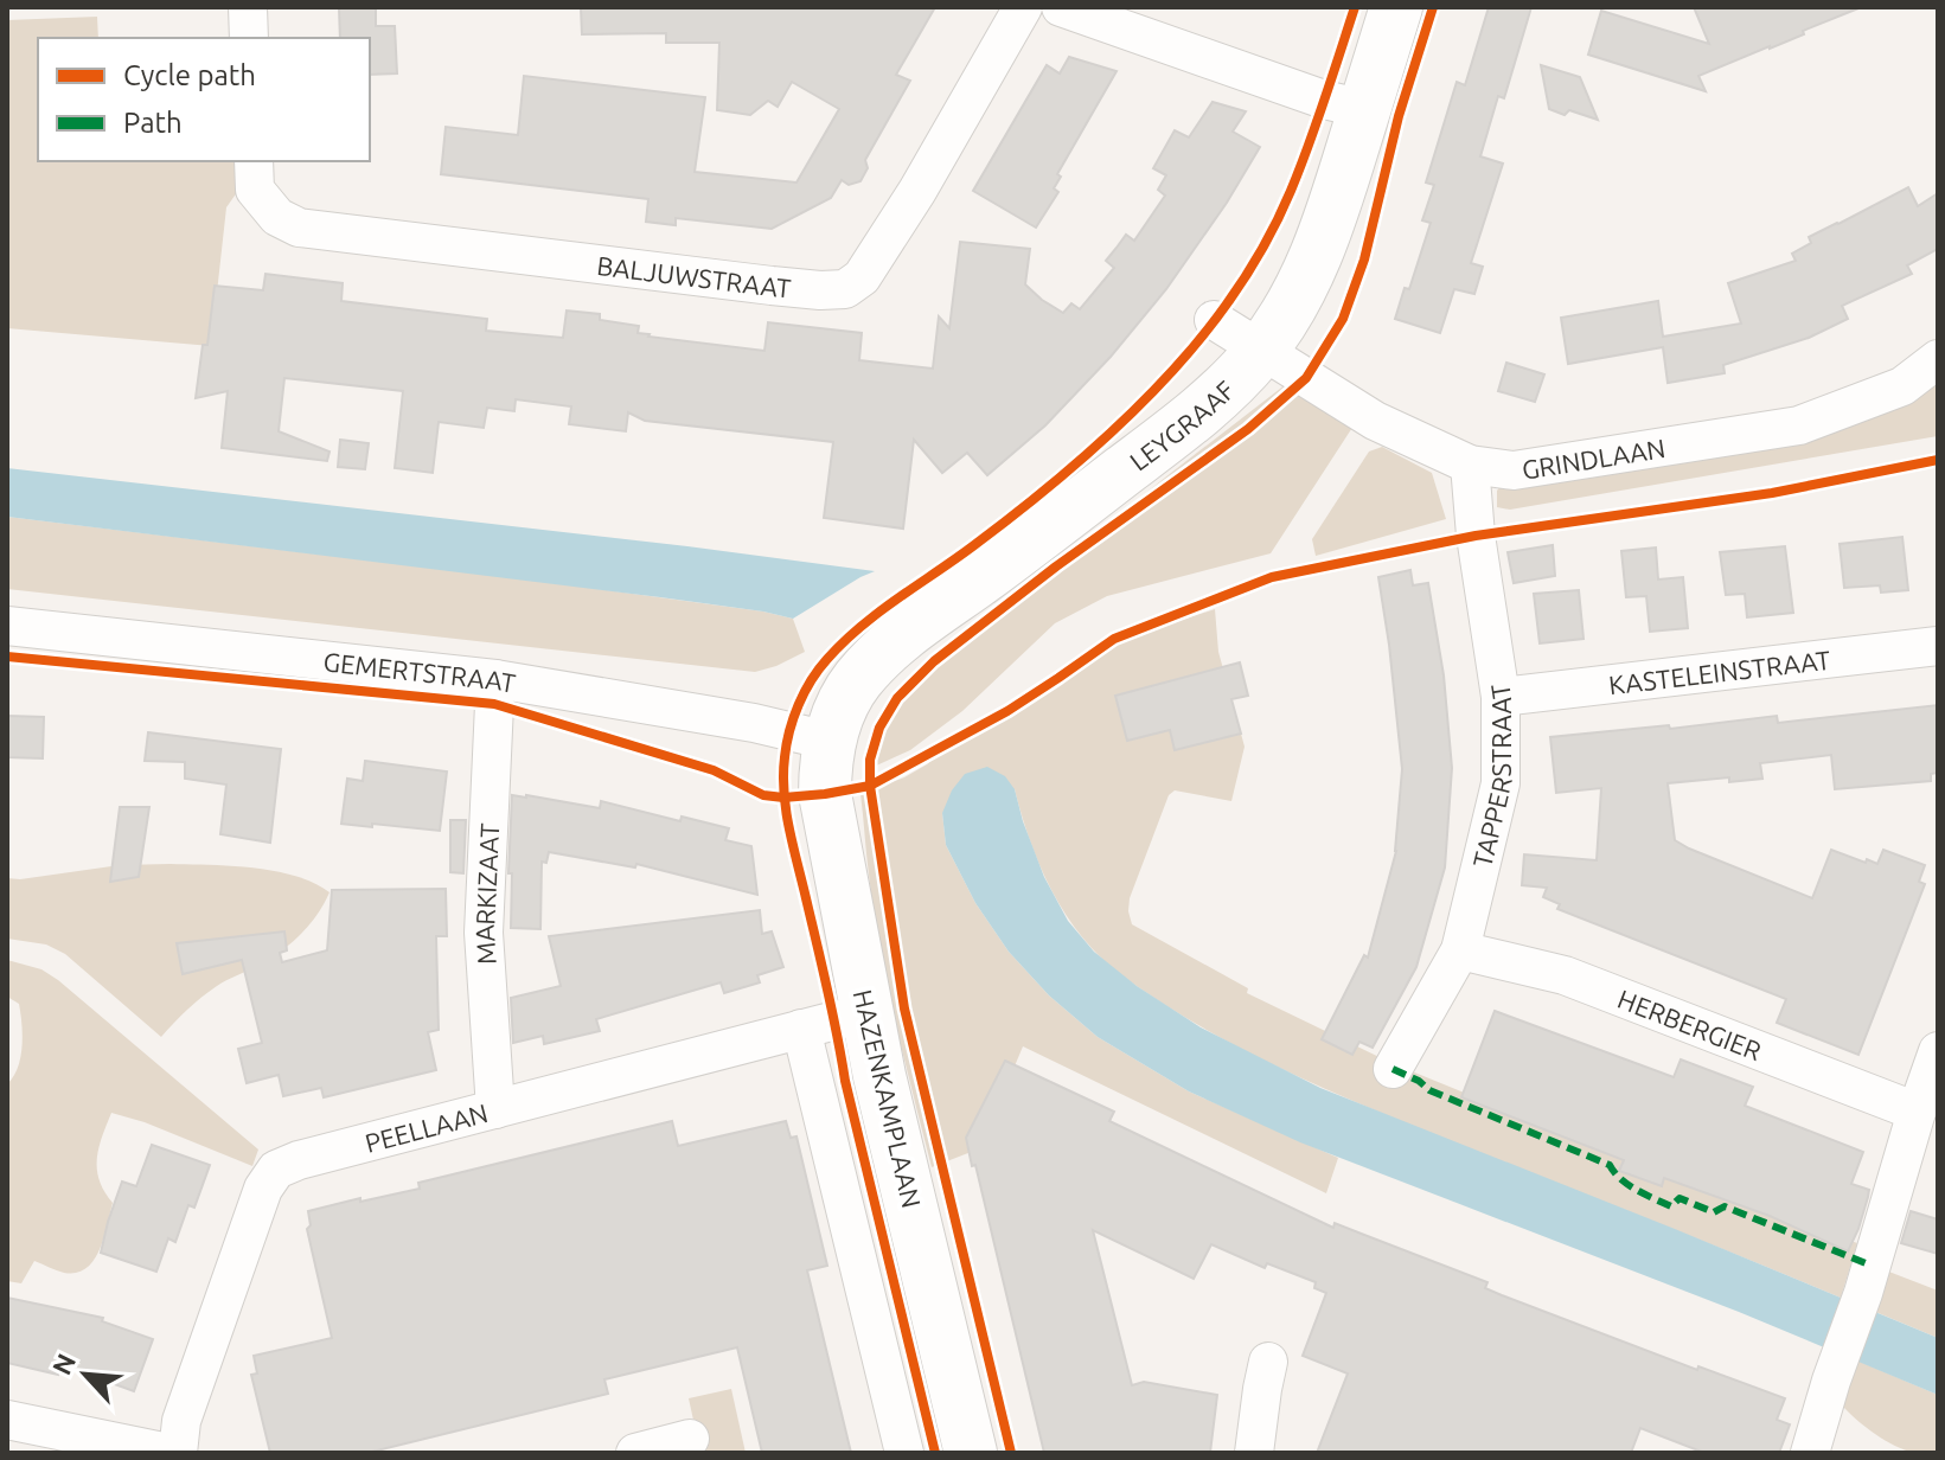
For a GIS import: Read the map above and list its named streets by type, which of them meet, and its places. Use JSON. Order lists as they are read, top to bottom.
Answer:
{
  "streets": {
    "street": [
      "BALJUWSTRAAT",
      "LEYGRAAF",
      "GRINDLAAN",
      "KASTELEINSTRAAT",
      "GEMERTSTRAAT",
      "TAPPERSTRAAT",
      "MARKIZAAT",
      "HERBERGIER",
      "HAZENKAMPLAAN",
      "PEELLAAN"
    ]
  },
  "crossings": [
    ["LEYGRAAF", "GRINDLAAN"],
    ["LEYGRAAF", "GEMERTSTRAAT"],
    ["LEYGRAAF", "HAZENKAMPLAAN"],
    ["GRINDLAAN", "TAPPERSTRAAT"],
    ["KASTELEINSTRAAT", "TAPPERSTRAAT"],
    ["GEMERTSTRAAT", "MARKIZAAT"],
    ["GEMERTSTRAAT", "HAZENKAMPLAAN"],
    ["TAPPERSTRAAT", "HERBERGIER"],
    ["MARKIZAAT", "PEELLAAN"],
    ["HAZENKAMPLAAN", "PEELLAAN"]
  ],
  "legend": ["Cycle path", "Path"],
  "north": "top left"
}
